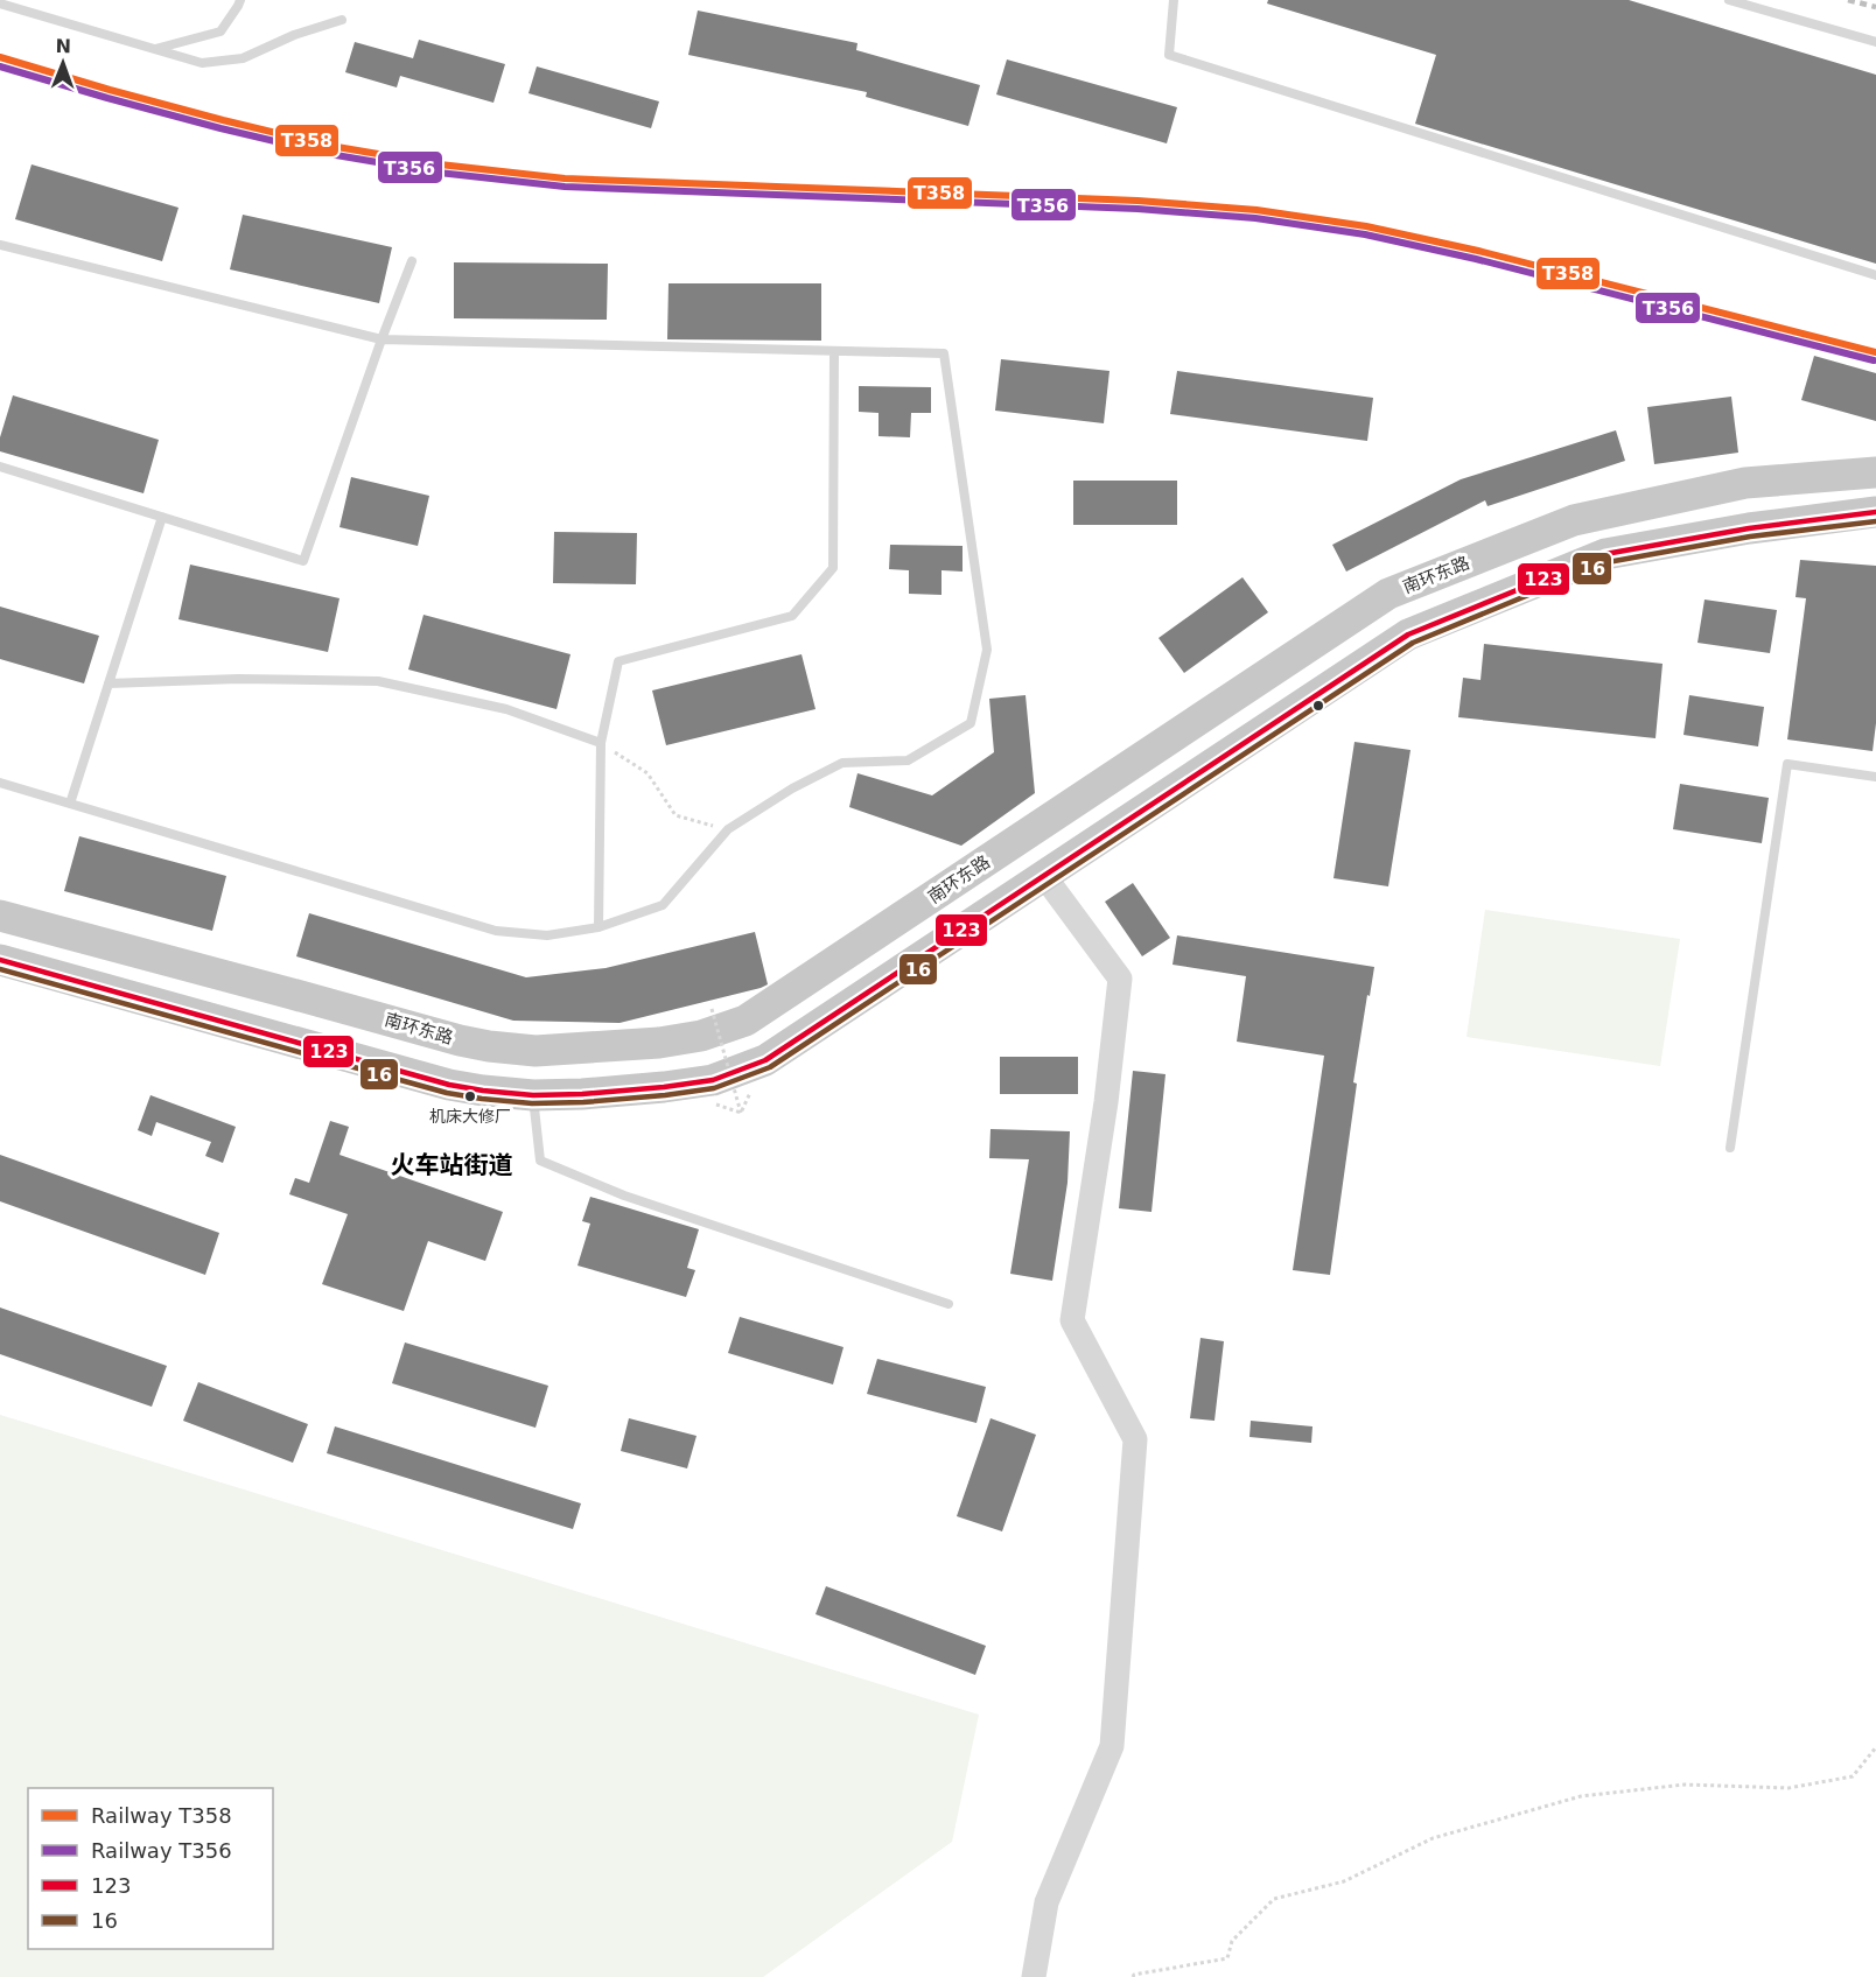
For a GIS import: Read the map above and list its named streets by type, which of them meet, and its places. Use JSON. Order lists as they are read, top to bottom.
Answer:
{
  "streets": {
    "highway": ["南环东路"]
  },
  "districts": ["火车站街道"],
  "places": ["机床大修厂"],
  "lines": [
    "rail line T358",
    "rail line T356",
    "transit line 123",
    "transit line 16"
  ],
  "legend": [
    "Railway T358",
    "Railway T356",
    "123",
    "16"
  ],
  "north": "top"
}
